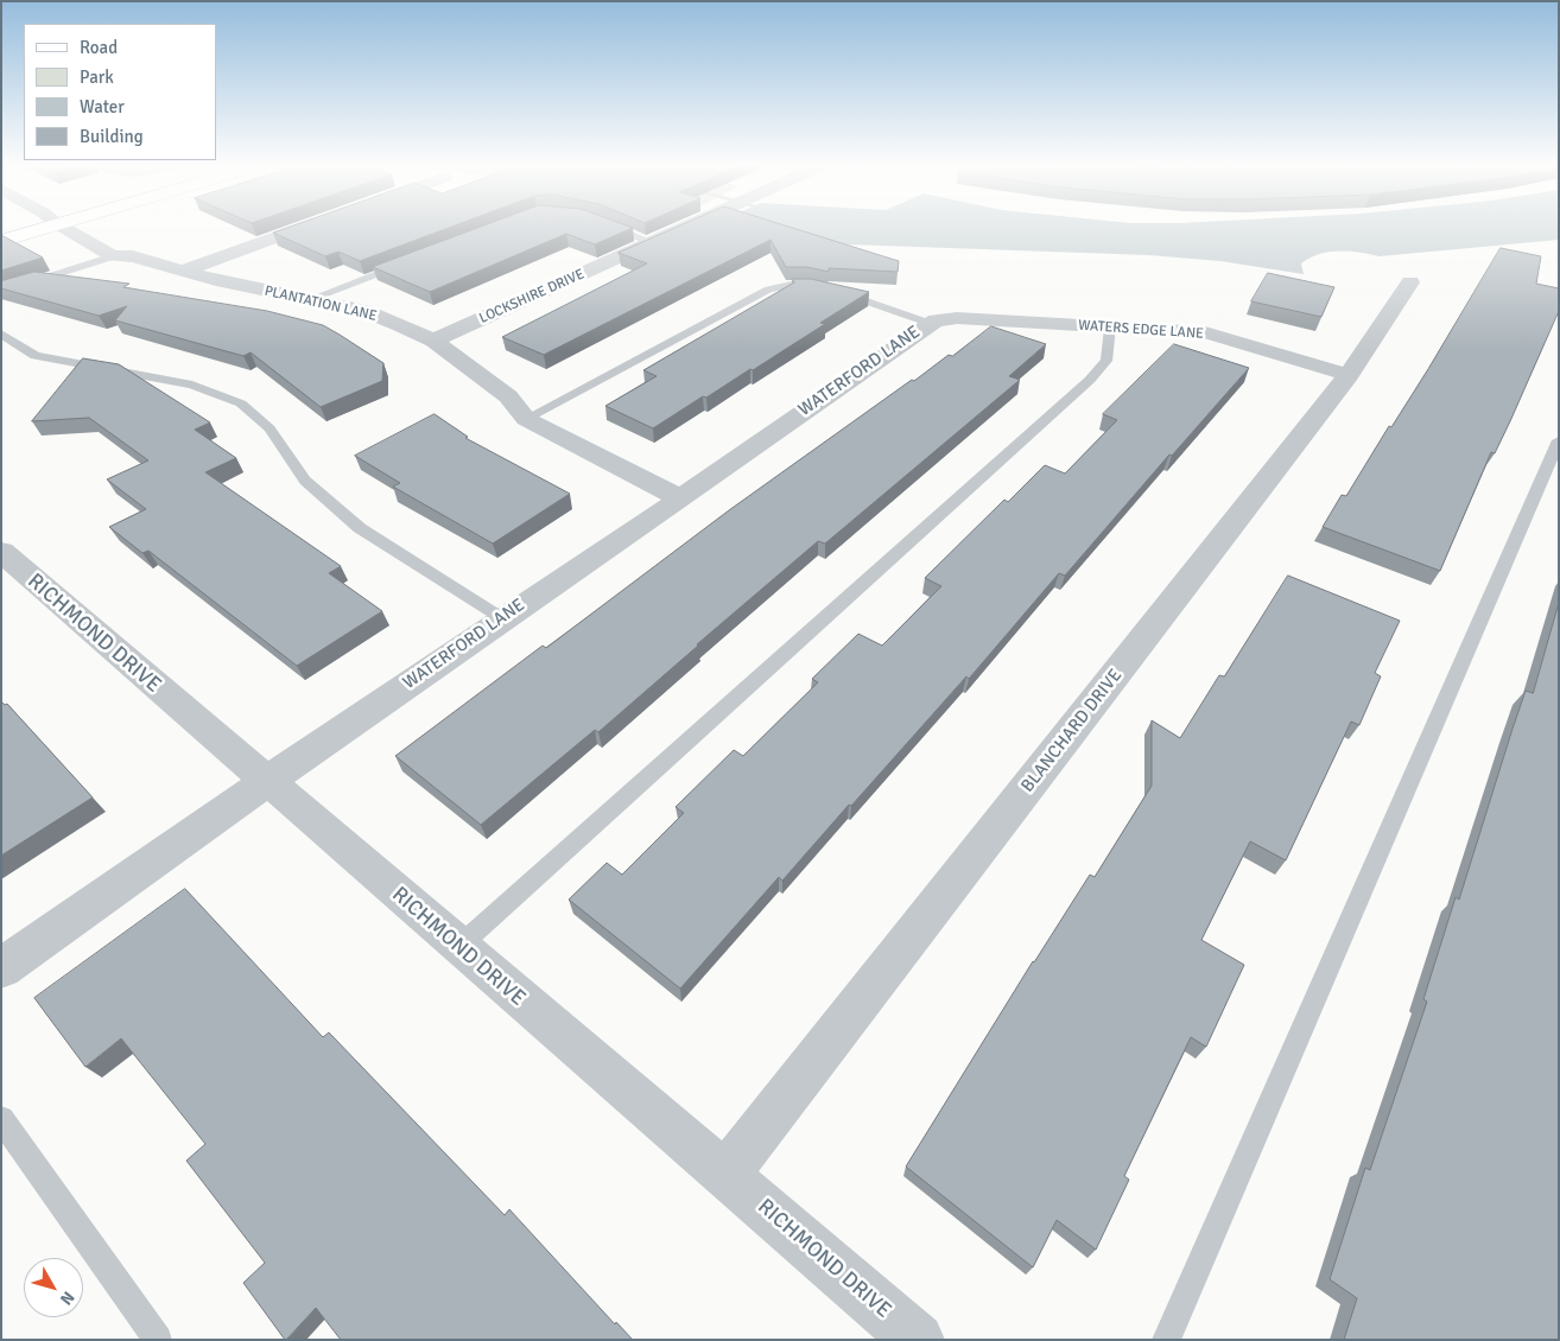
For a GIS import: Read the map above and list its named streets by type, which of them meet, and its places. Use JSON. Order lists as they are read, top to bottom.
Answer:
{
  "streets": {
    "street": [
      "LOCKSHIRE DRIVE",
      "PLANTATION LANE",
      "WATERS EDGE LANE",
      "WATERFORD LANE",
      "RICHMOND DRIVE",
      "BLANCHARD DRIVE"
    ]
  },
  "crossings": [
    ["LOCKSHIRE DRIVE", "PLANTATION LANE"],
    ["PLANTATION LANE", "WATERFORD LANE"],
    ["WATERS EDGE LANE", "WATERFORD LANE"],
    ["WATERS EDGE LANE", "BLANCHARD DRIVE"],
    ["WATERFORD LANE", "RICHMOND DRIVE"],
    ["RICHMOND DRIVE", "BLANCHARD DRIVE"]
  ],
  "legend": [
    "Road",
    "Park",
    "Water",
    "Building"
  ],
  "north": "bottom right"
}
